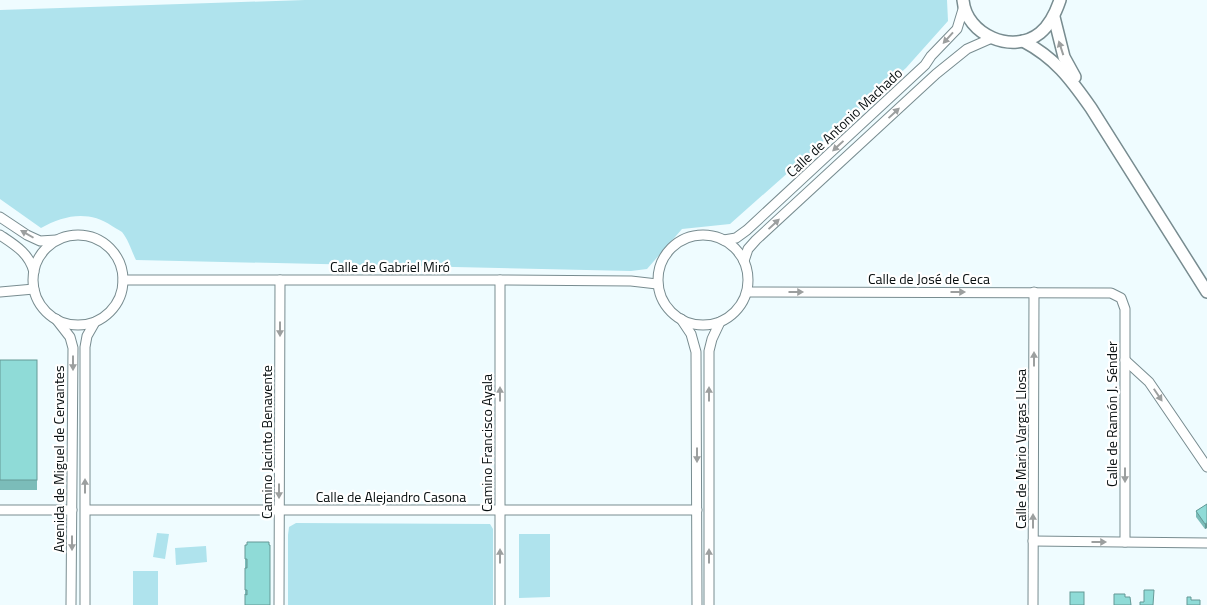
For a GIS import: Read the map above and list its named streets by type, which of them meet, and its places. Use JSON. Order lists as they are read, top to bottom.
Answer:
{
  "streets": {
    "street": [
      "Calle de Antonio Machado",
      "Calle de Gabriel Miró",
      "Calle de José de Ceca",
      "Calle de Ramón J. Sénder",
      "Camino Jacinto Benavente",
      "Camino Francisco Ayala",
      "Calle de Mario Vargas Llosa",
      "Avenida de Miguel de Cervantes",
      "Calle de Alejandro Casona"
    ]
  },
  "crossings": [
    ["Calle de Antonio Machado", "Calle de Gabriel Miró"],
    ["Calle de Antonio Machado", "Calle de José de Ceca"],
    ["Calle de Gabriel Miró", "Calle de José de Ceca"],
    ["Calle de Gabriel Miró", "Camino Jacinto Benavente"],
    ["Calle de Gabriel Miró", "Camino Francisco Ayala"],
    ["Calle de Gabriel Miró", "Avenida de Miguel de Cervantes"],
    ["Calle de José de Ceca", "Calle de Ramón J. Sénder"],
    ["Calle de José de Ceca", "Calle de Mario Vargas Llosa"],
    ["Camino Jacinto Benavente", "Calle de Alejandro Casona"],
    ["Camino Francisco Ayala", "Calle de Alejandro Casona"],
    ["Avenida de Miguel de Cervantes", "Calle de Alejandro Casona"]
  ],
  "one_way": [
    "Calle de José de Ceca",
    "Calle de Ramón J. Sénder",
    "Camino Jacinto Benavente",
    "Camino Francisco Ayala",
    "Calle de Mario Vargas Llosa"
  ]
}
